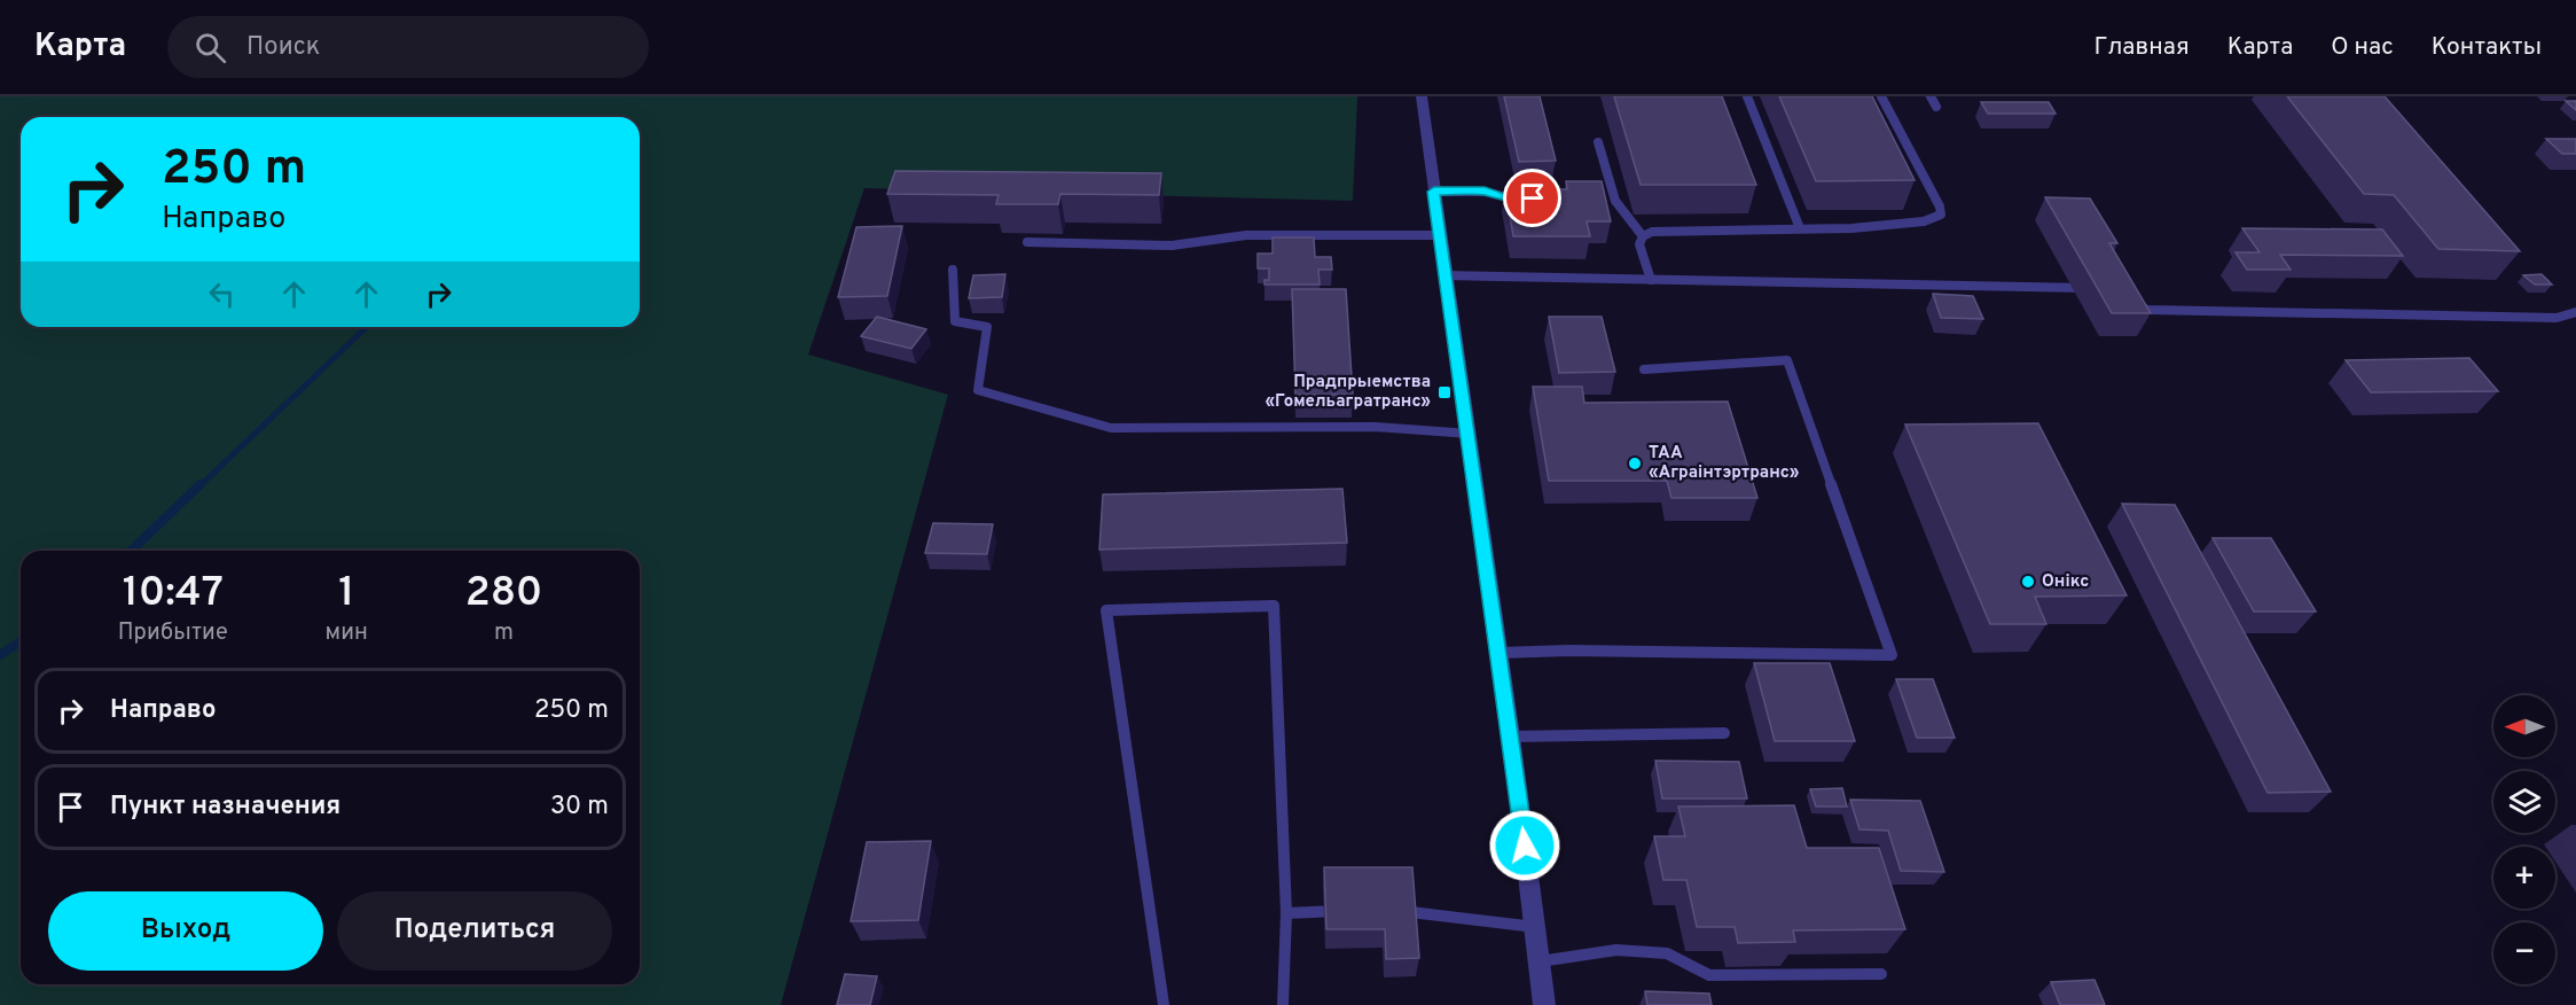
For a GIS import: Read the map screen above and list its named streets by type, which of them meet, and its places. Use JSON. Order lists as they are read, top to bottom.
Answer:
{
  "places": {
    "transit": ["Прадпрыемства «Гомельагратранс»"],
    "other": ["ТАА «Аграінтэртранс»", "Онікс"]
  },
  "north": "left",
  "page": {
    "header": "Карта",
    "search": "Поиск",
    "nav": [
      "Главная",
      "Карта",
      "О нас",
      "Контакты"
    ],
    "turn": ["250 m", "Направо"],
    "eta": [
      "10:47",
      "Прибытие",
      "1",
      "мин",
      "280",
      "m"
    ],
    "list": [
      {
        "name": "Направо",
        "value": "250 m"
      },
      {
        "name": "Пункт назначения",
        "value": "30 m"
      }
    ],
    "map_buttons": ["+", "−"],
    "buttons": ["Выход", "Поделиться"]
  }
}
